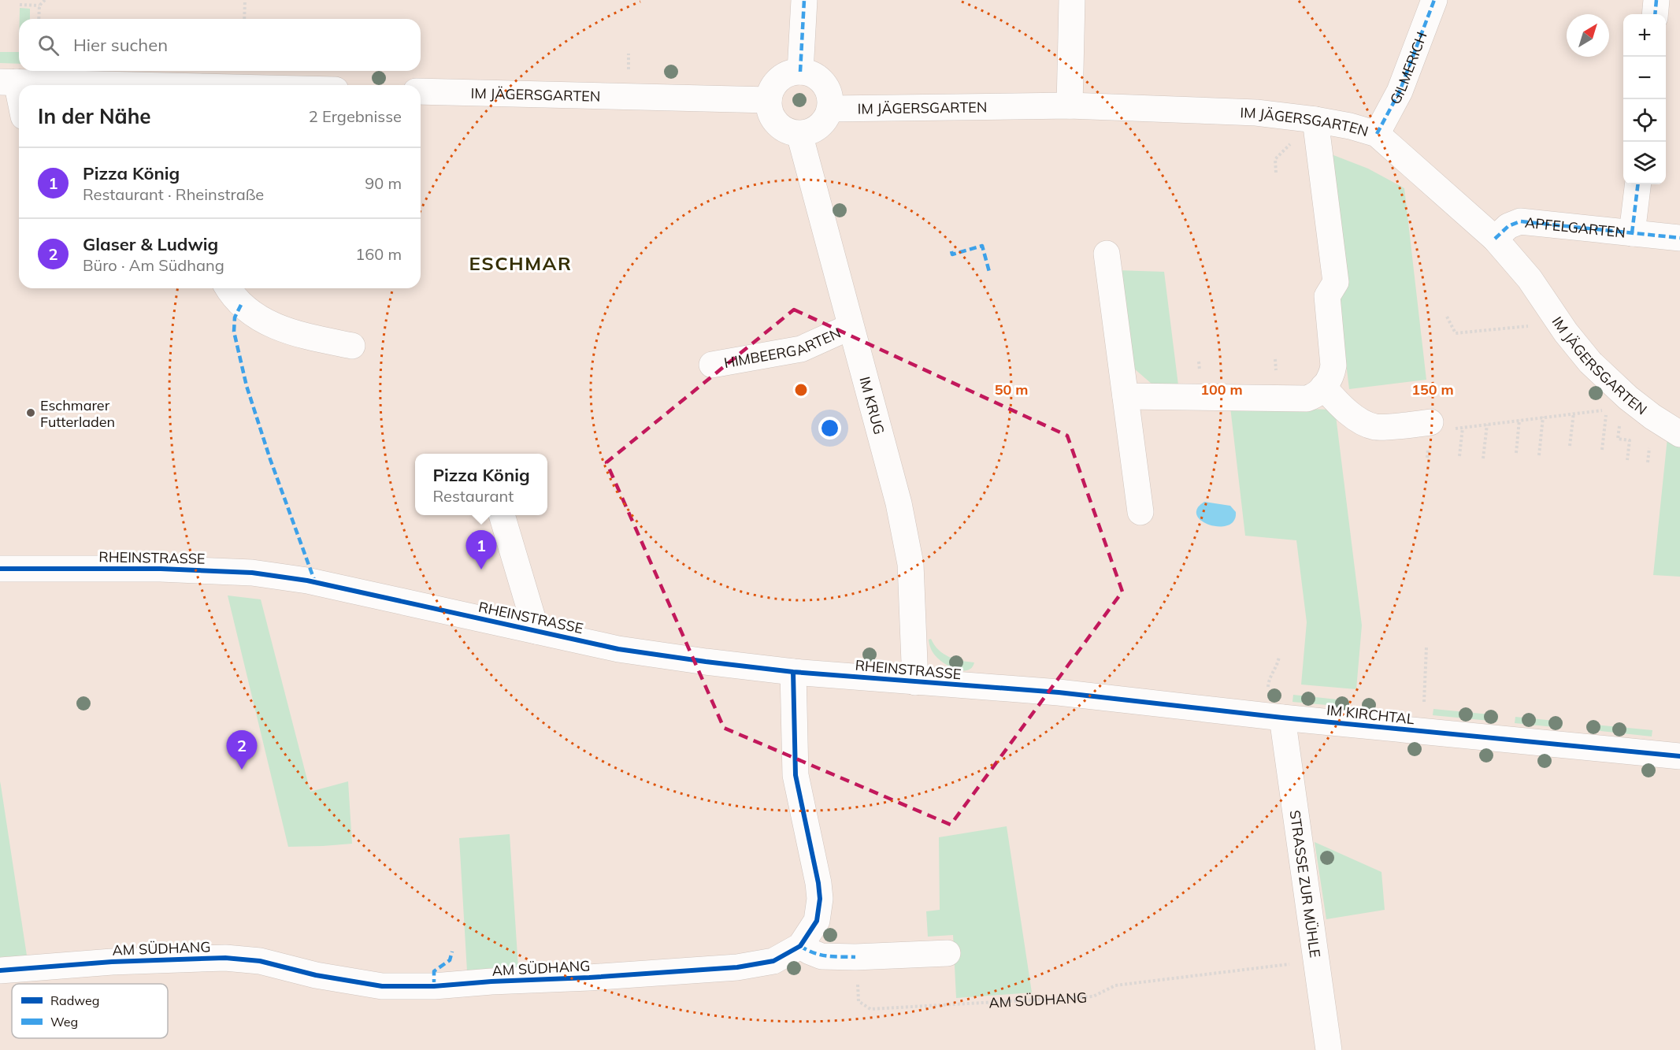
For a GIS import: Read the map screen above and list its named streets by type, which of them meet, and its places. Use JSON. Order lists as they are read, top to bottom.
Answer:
{
  "streets": {
    "street": [
      "GILMERICH",
      "IM JÄGERSGARTEN",
      "APFELGARTEN",
      "HIMBEERGARTEN",
      "IM KRUG",
      "RHEINSTRASSE",
      "IM KIRCHTAL",
      "STRASSE ZUR MÜHLE",
      "AM SÜDHANG"
    ]
  },
  "crossings": [
    ["GILMERICH", "IM JÄGERSGARTEN"],
    ["IM JÄGERSGARTEN", "APFELGARTEN"],
    ["IM JÄGERSGARTEN", "IM KRUG"],
    ["HIMBEERGARTEN", "IM KRUG"],
    ["IM KRUG", "RHEINSTRASSE"],
    ["RHEINSTRASSE", "IM KIRCHTAL"],
    ["RHEINSTRASSE", "AM SÜDHANG"],
    ["IM KIRCHTAL", "STRASSE ZUR MÜHLE"],
    ["STRASSE ZUR MÜHLE", "AM SÜDHANG"]
  ],
  "districts": ["ESCHMAR"],
  "places": ["Eschmarer Futterladen"],
  "legend": ["Radweg", "Weg"],
  "north": "top right",
  "page": {
    "map_buttons": ["+", "−"],
    "search": "Hier suchen",
    "heading": ["In der Nähe", "2 Ergebnisse"],
    "list": [
      {
        "mark": "1",
        "name": "Pizza König",
        "note": "Restaurant · Rheinstraße",
        "value": "90 m"
      },
      {
        "mark": "2",
        "name": "Glaser & Ludwig",
        "note": "Büro · Am Südhang",
        "value": "160 m"
      }
    ],
    "popup": ["Pizza König", "Restaurant"],
    "pins": ["1", "2"]
  },
  "rings": ["50 m", "100 m", "150 m"]
}
